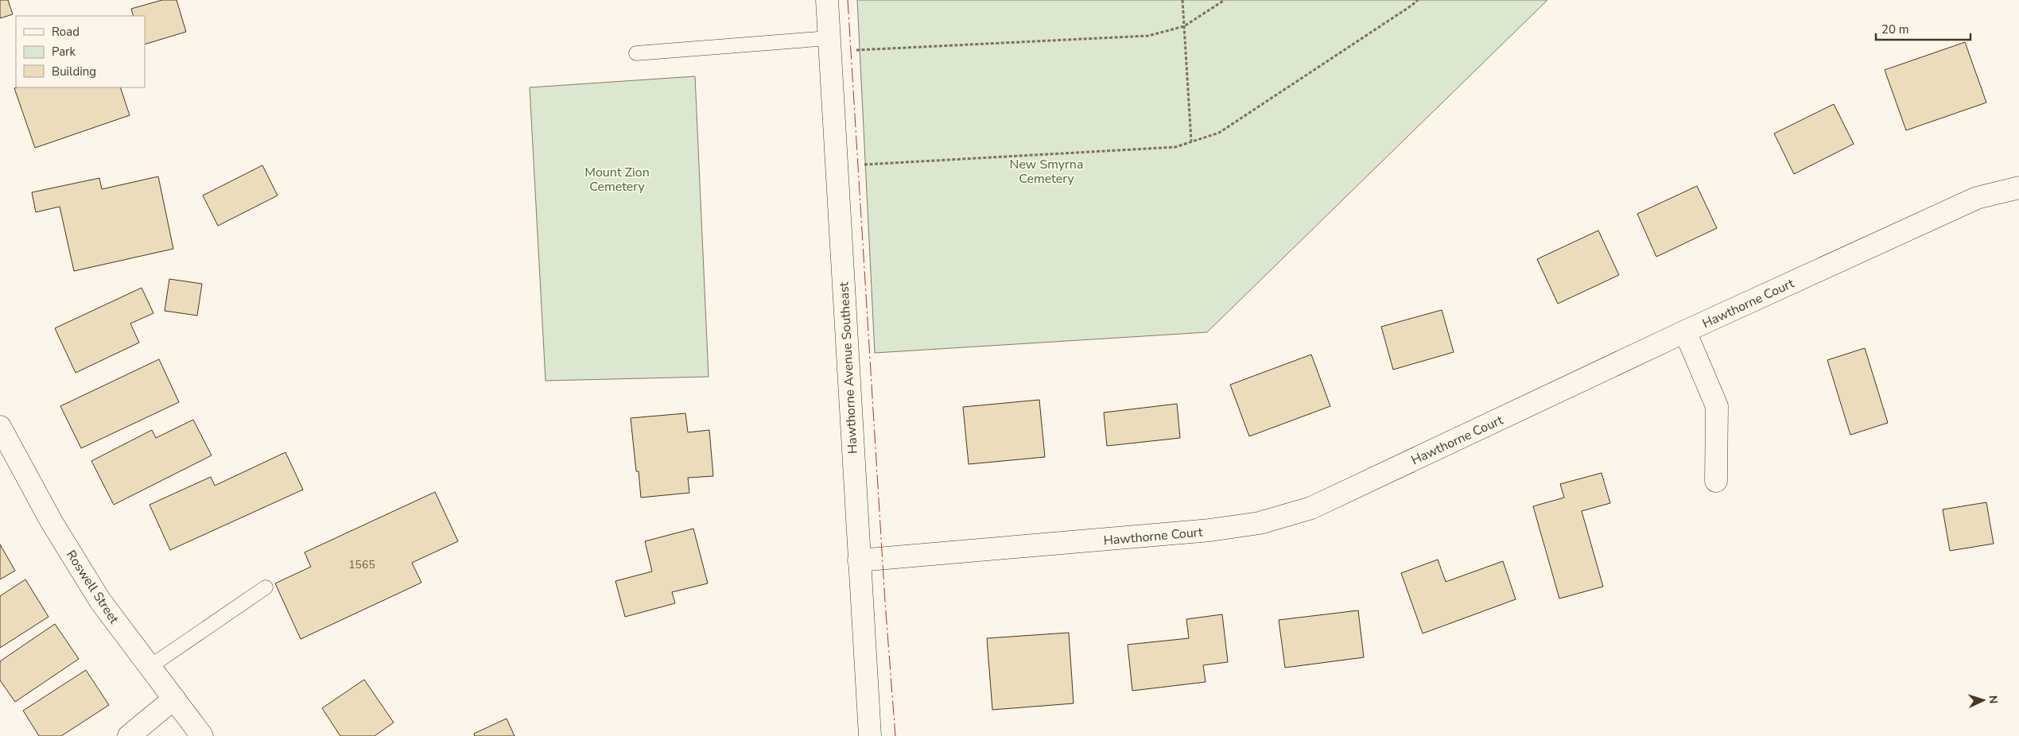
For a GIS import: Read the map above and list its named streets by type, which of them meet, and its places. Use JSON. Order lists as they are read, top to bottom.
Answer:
{
  "streets": {
    "street": ["Hawthorne Court", "Hawthorne Avenue Southeast", "Roswell Street"]
  },
  "crossings": [
    ["Hawthorne Court", "Hawthorne Avenue Southeast"]
  ],
  "parks": ["New Smyrna Cemetery", "Mount Zion Cemetery"],
  "house_numbers": ["1565"],
  "legend": ["Road", "Park", "Building"],
  "scale_bar": "20 m",
  "north": "right"
}
